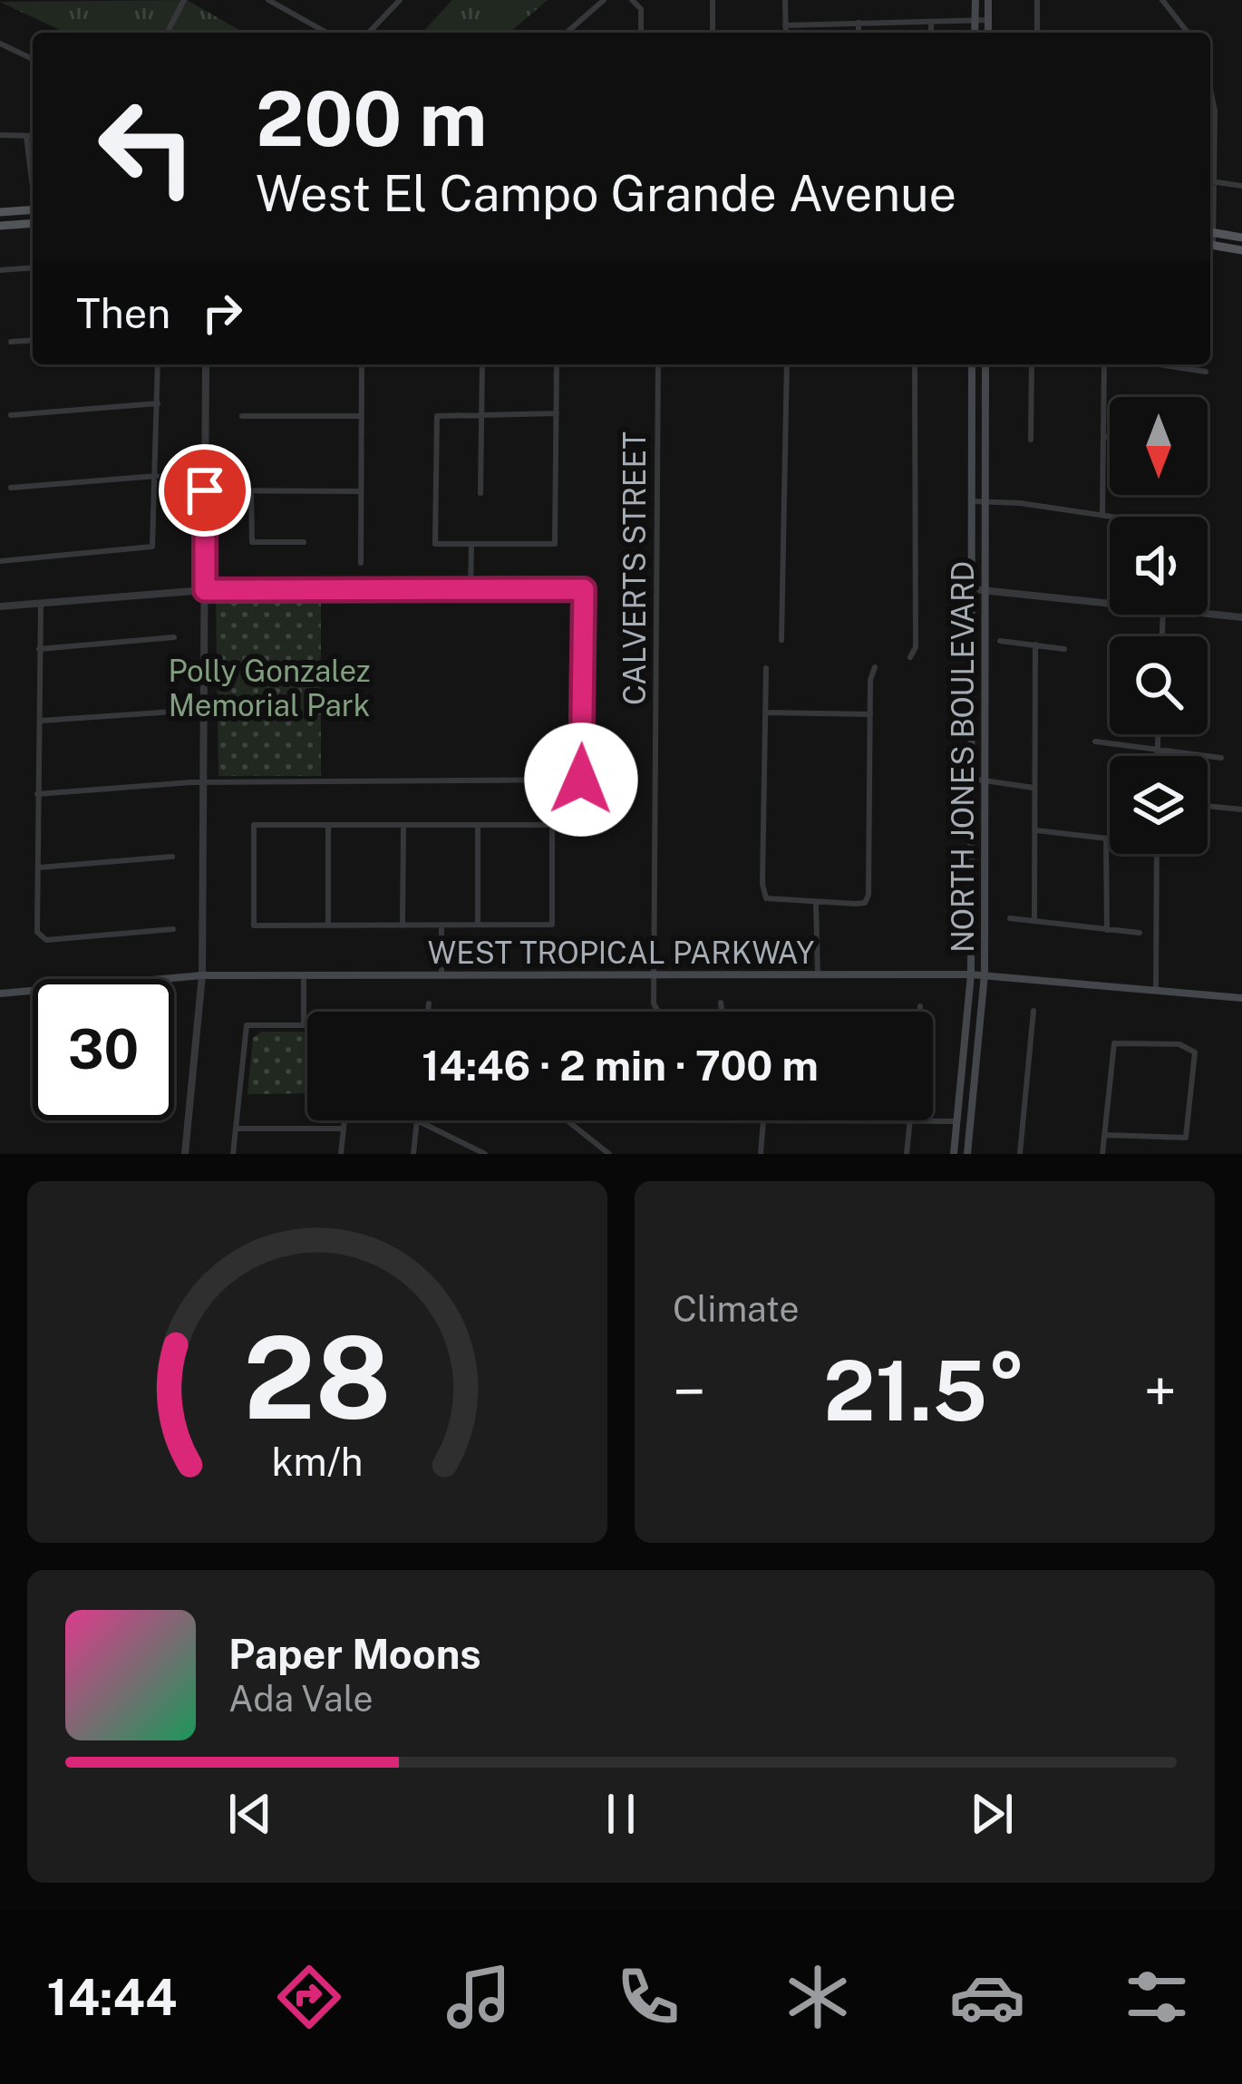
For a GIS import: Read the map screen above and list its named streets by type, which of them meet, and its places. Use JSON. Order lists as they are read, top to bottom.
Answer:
{
  "streets": {
    "main road": ["NORTH JONES BOULEVARD", "WEST TROPICAL PARKWAY"],
    "street": ["CALVERTS STREET"]
  },
  "crossings": [
    ["CALVERTS STREET", "WEST TROPICAL PARKWAY"],
    ["NORTH JONES BOULEVARD", "WEST TROPICAL PARKWAY"]
  ],
  "parks": ["Polly Gonzalez Memorial Park"],
  "north": "bottom",
  "page": {
    "turn": ["200 m", "West El Campo Grande Avenue"],
    "then": "Then",
    "limit": "30",
    "trip": "14:46 · 2 min · 700 m",
    "tile": "Climate",
    "heat": ["−", "21.5°", "+"],
    "song": ["Paper Moons", "Ada Vale"],
    "tabs": "14:44",
    "gauge": ["28", "km/h"]
  }
}
